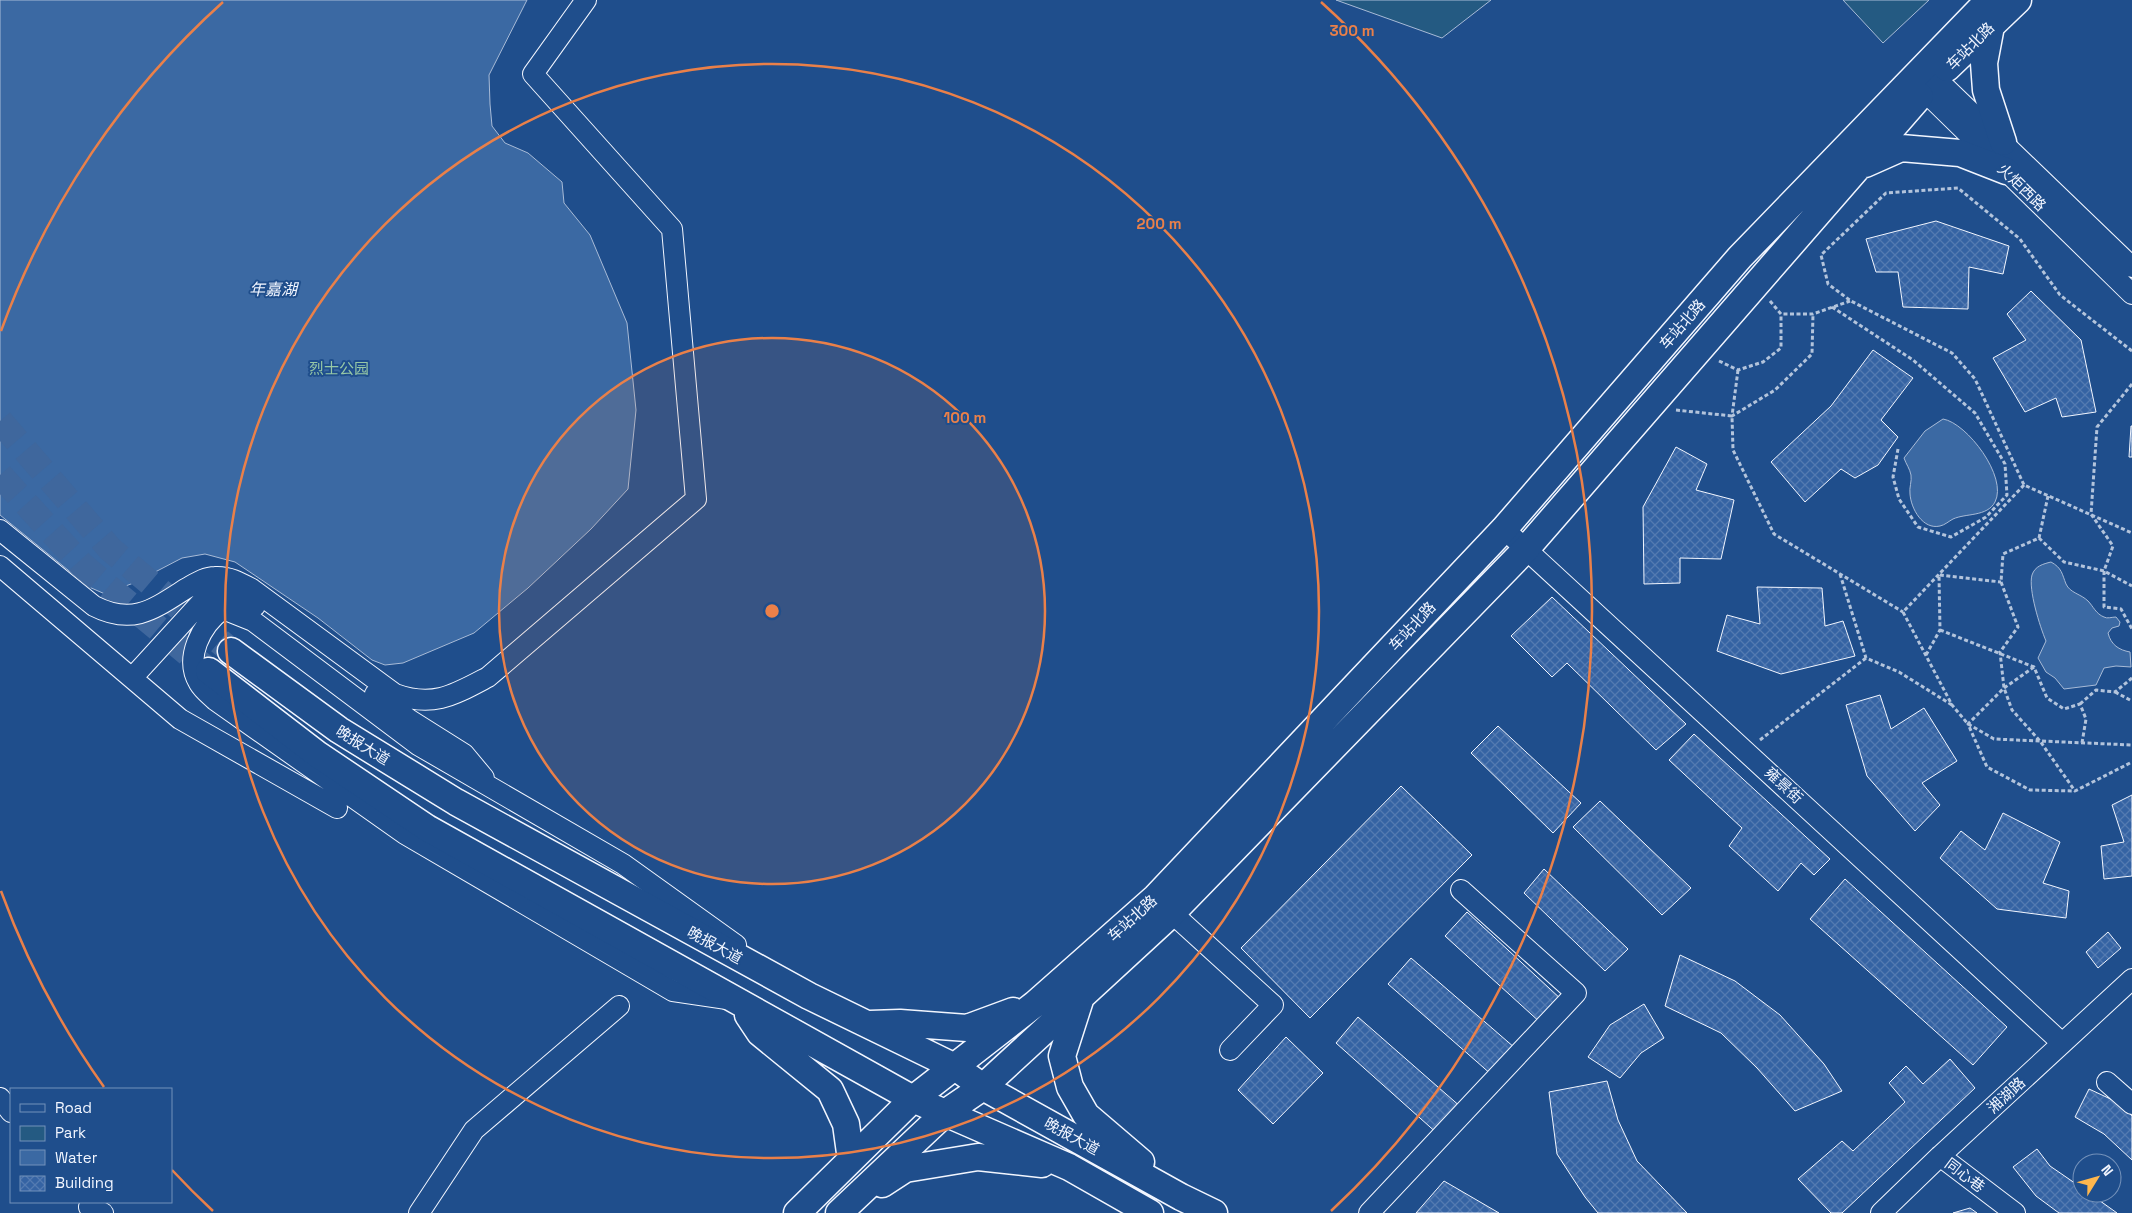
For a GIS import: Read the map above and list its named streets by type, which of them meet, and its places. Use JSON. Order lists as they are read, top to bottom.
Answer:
{
  "streets": {
    "main road": ["车站北路", "晚报大道"],
    "street": [
      "火炬西路",
      "雍景街",
      "湘湖路",
      "同心巷"
    ]
  },
  "crossings": [
    ["车站北路", "火炬西路"],
    ["车站北路", "晚报大道"],
    ["车站北路", "雍景街"],
    ["雍景街", "湘湖路"],
    ["湘湖路", "同心巷"]
  ],
  "water": ["年嘉湖"],
  "parks": ["烈士公园"],
  "legend": [
    "Road",
    "Park",
    "Water",
    "Building"
  ],
  "north": "top right",
  "rings": ["300 m", "200 m", "100 m"]
}
